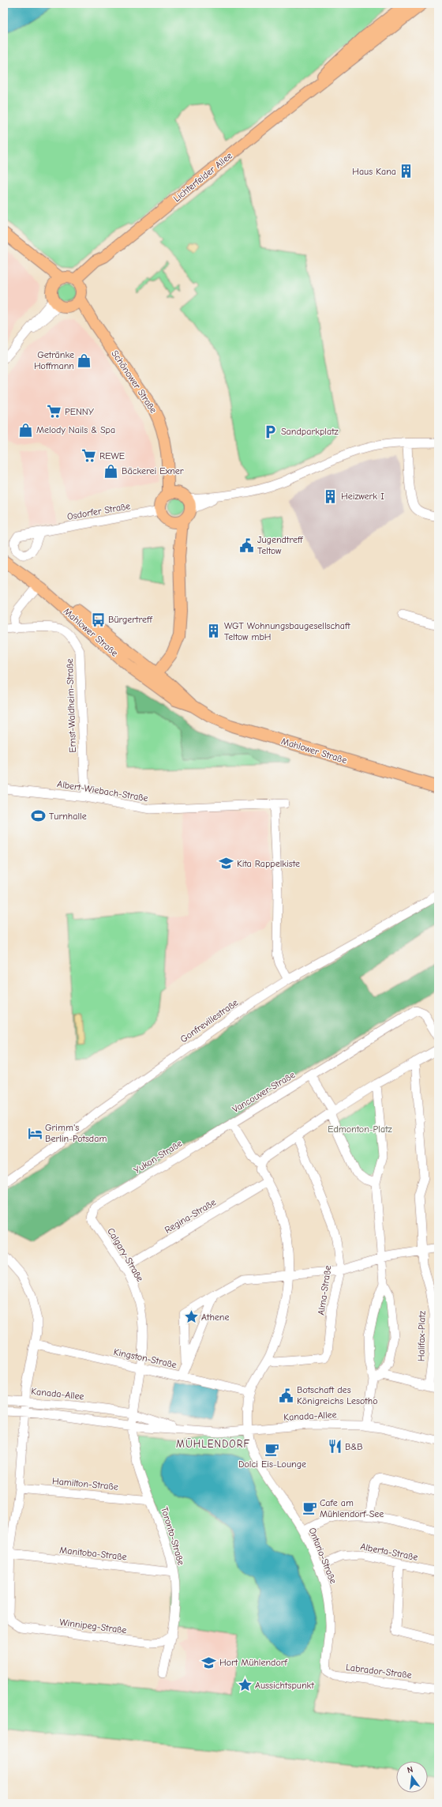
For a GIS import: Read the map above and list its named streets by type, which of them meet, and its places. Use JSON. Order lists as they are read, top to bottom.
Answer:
{
  "streets": {
    "main road": ["Lichterfelder Allee", "Schönower Straße", "Mahlower Straße"],
    "street": [
      "Osdorfer Straße",
      "Ernst-Waldheim-Straße",
      "Albert-Wiebach-Straße",
      "Gonfrevillestraße",
      "Vancouver-Straße",
      "Yukon-Straße",
      "Regina-Straße",
      "Calgary-Straße",
      "Alma-Straße",
      "Halifax-Platz",
      "Kingston-Straße",
      "Kanada-Allee",
      "Hamilton-Straße",
      "Toronto-Straße",
      "Alberta-Straße",
      "Manitoba-Straße",
      "Ontario-Straße",
      "Winnipeg-Straße",
      "Labrador-Straße"
    ]
  },
  "crossings": [
    ["Lichterfelder Allee", "Schönower Straße"],
    ["Schönower Straße", "Osdorfer Straße"],
    ["Ernst-Waldheim-Straße", "Albert-Wiebach-Straße"],
    ["Vancouver-Straße", "Yukon-Straße"],
    ["Yukon-Straße", "Calgary-Straße"],
    ["Regina-Straße", "Calgary-Straße"],
    ["Calgary-Straße", "Kingston-Straße"],
    ["Calgary-Straße", "Kanada-Allee"],
    ["Calgary-Straße", "Toronto-Straße"],
    ["Kanada-Allee", "Toronto-Straße"],
    ["Kanada-Allee", "Ontario-Straße"],
    ["Hamilton-Straße", "Toronto-Straße"],
    ["Toronto-Straße", "Manitoba-Straße"],
    ["Toronto-Straße", "Winnipeg-Straße"],
    ["Alberta-Straße", "Ontario-Straße"],
    ["Manitoba-Straße", "Winnipeg-Straße"],
    ["Ontario-Straße", "Labrador-Straße"]
  ],
  "districts": ["MÜHLENDORF"],
  "parks": ["Edmonton-Platz"],
  "places": {
    "building": ["Haus Kana", "Heizwerk I", "WGT Wohnungsbaugesellschaft Teltow mbH"],
    "shop": ["Getränke Hoffmann", "Melody Nails & Spa", "Bäckerei Exner"],
    "supermarket": ["PENNY", "REWE"],
    "parking": ["Sandparkplatz"],
    "public building": ["Jugendtreff Teltow", "Botschaft des Königreichs Lesotho"],
    "bus stop": ["Bürgertreff"],
    "sports": ["Turnhalle"],
    "school or university": ["Kita Rappelkiste", "Hort Mühlendorf"],
    "hotel": ["Grimm's Berlin-Potsdam"],
    "place": ["Athene", "Aussichtspunkt"],
    "restaurant": ["B&B"],
    "cafe": ["Dolci Eis-Lounge", "Cafe am Mühlendorf-See"]
  },
  "north": "top"
}
